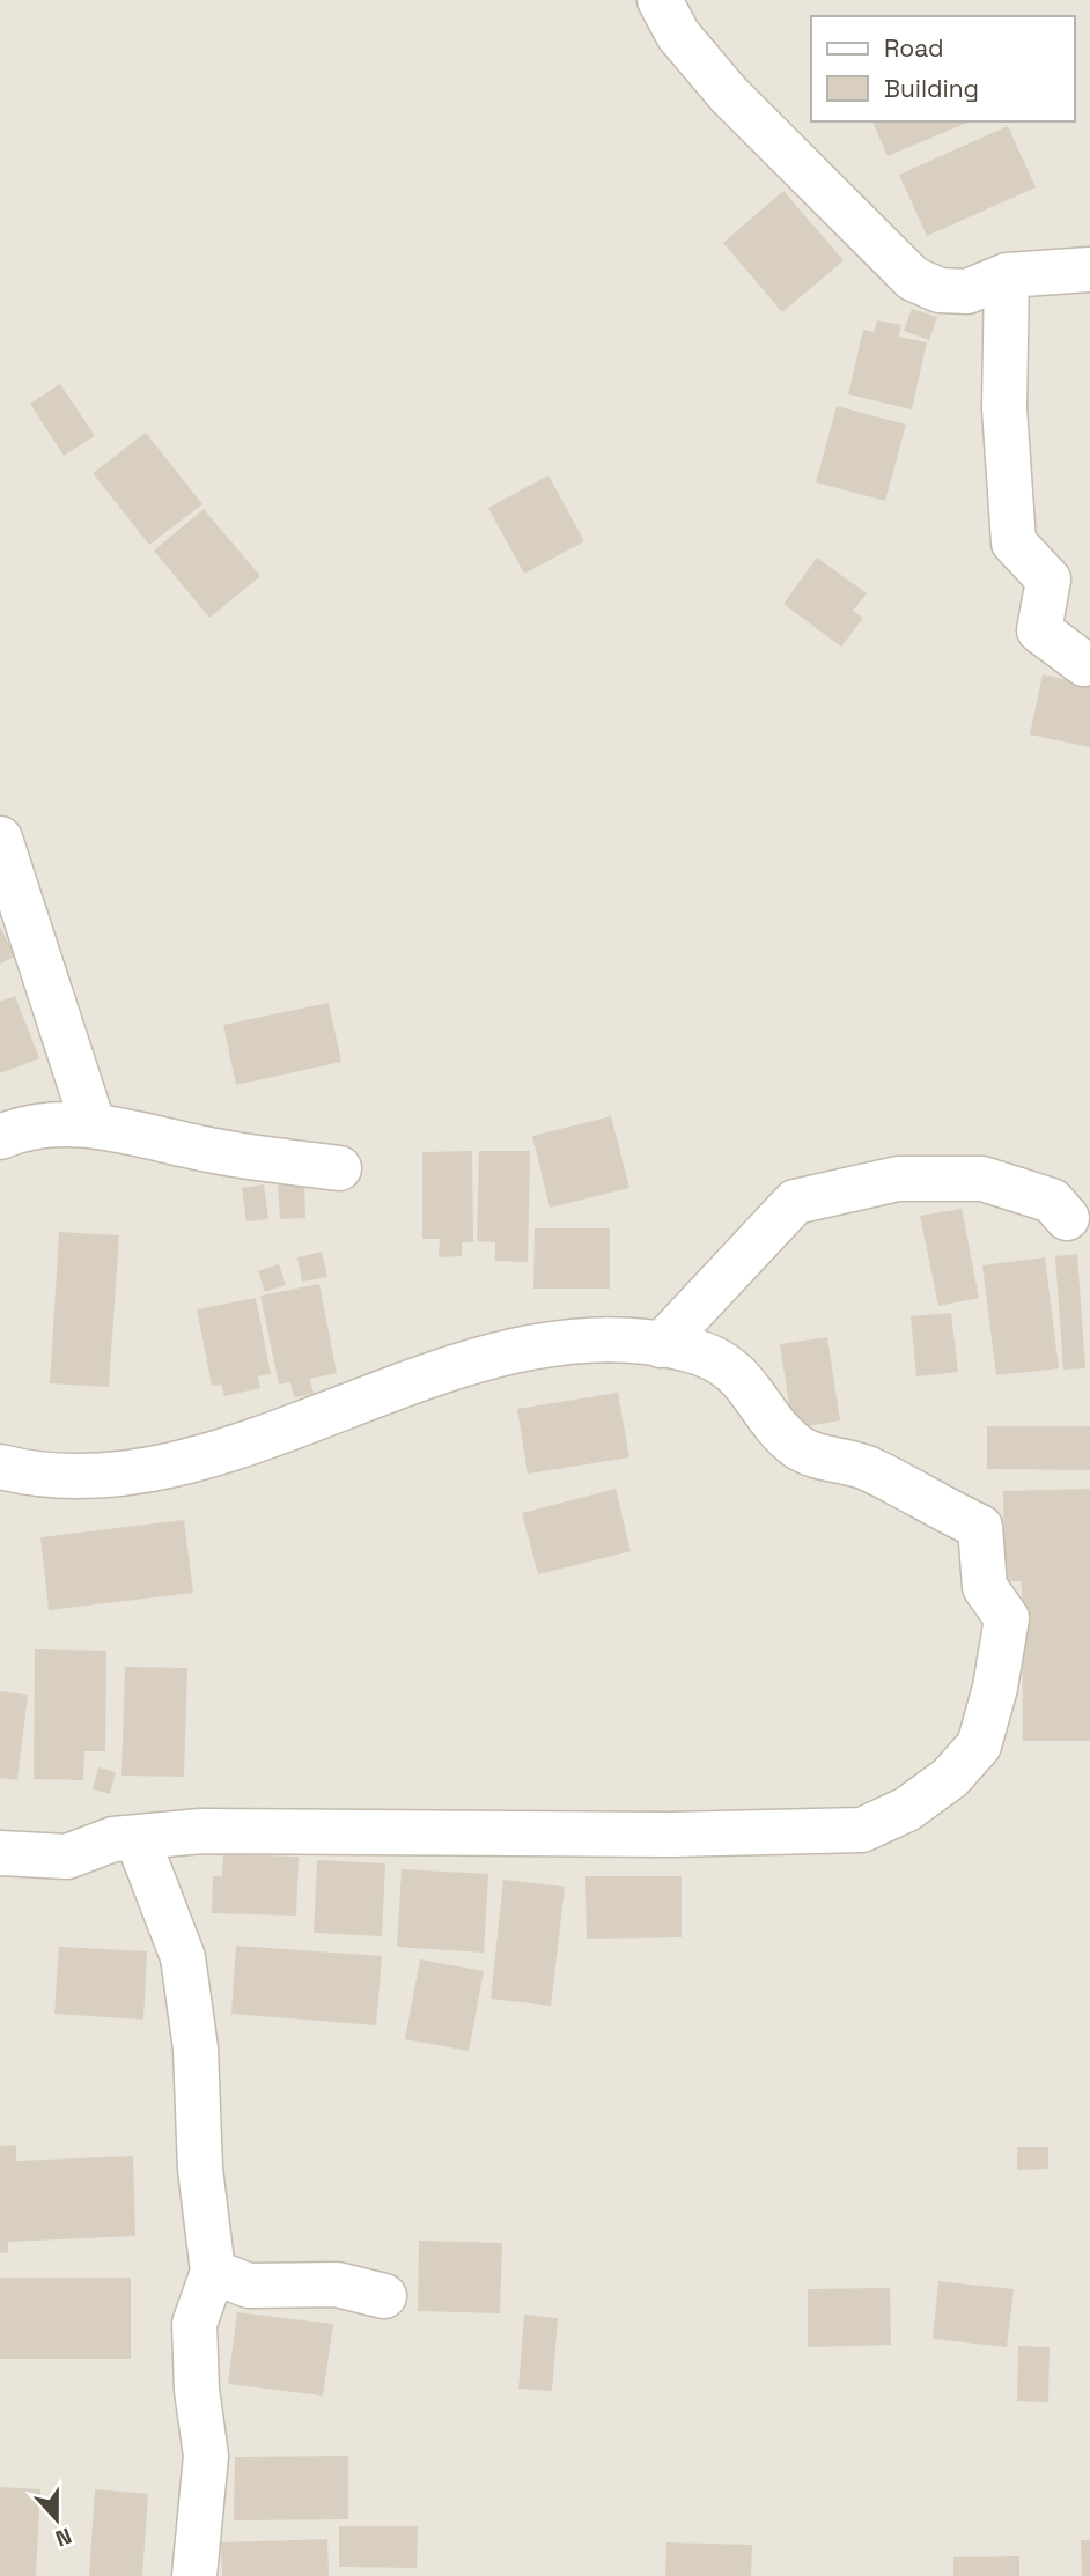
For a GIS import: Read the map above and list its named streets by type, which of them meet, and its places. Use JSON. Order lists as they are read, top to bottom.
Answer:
{
  "legend": ["Road", "Building"],
  "north": "bottom"
}
